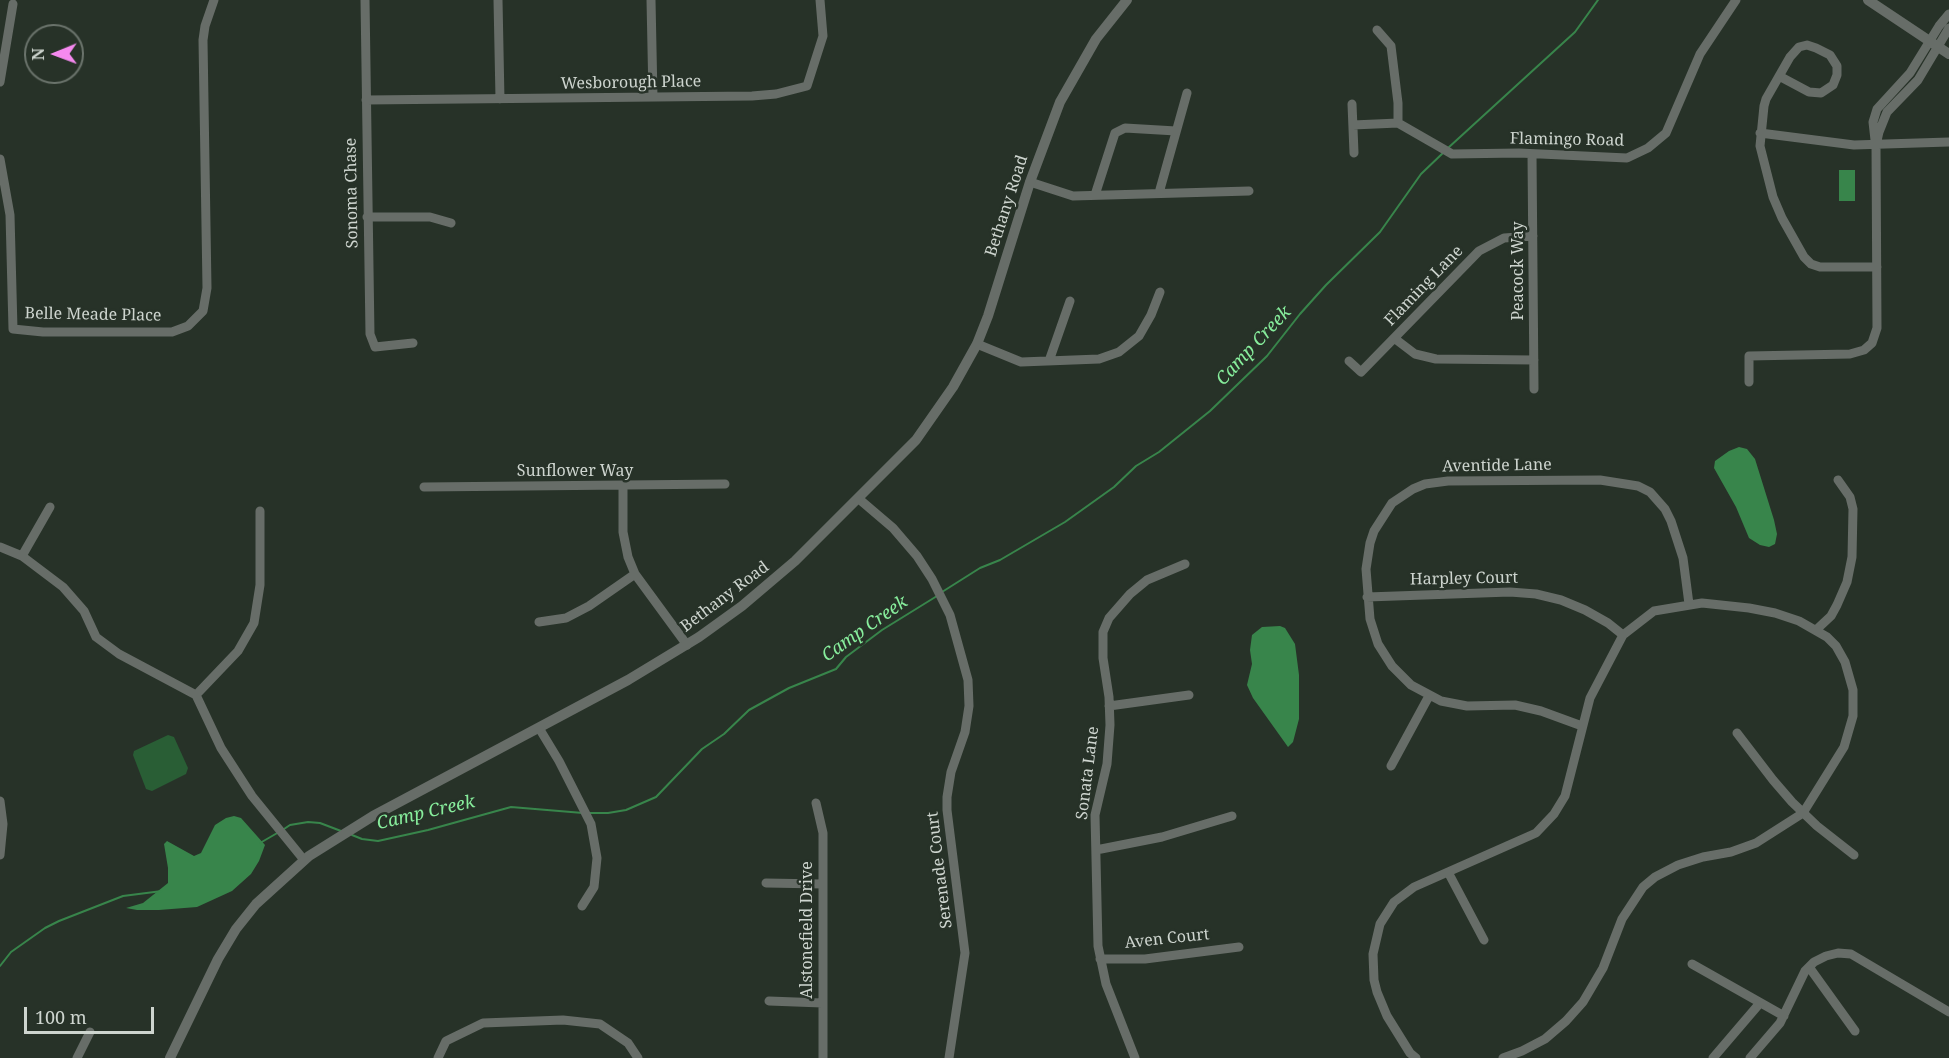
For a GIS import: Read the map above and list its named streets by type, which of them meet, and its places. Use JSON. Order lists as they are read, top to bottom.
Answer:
{
  "streets": {
    "street": [
      "Wesborough Place",
      "Flamingo Road",
      "Sonoma Chase",
      "Bethany Road",
      "Peacock Way",
      "Flaming Lane",
      "Belle Meade Place",
      "Aventide Lane",
      "Sunflower Way",
      "Harpley Court",
      "Sonata Lane",
      "Serenade Court",
      "Alstonefield Drive",
      "Aven Court"
    ]
  },
  "crossings": [
    ["Wesborough Place", "Sonoma Chase"],
    ["Flamingo Road", "Peacock Way"],
    ["Bethany Road", "Serenade Court"],
    ["Peacock Way", "Flaming Lane"],
    ["Aventide Lane", "Harpley Court"],
    ["Sonata Lane", "Aven Court"]
  ],
  "water": ["Camp Creek"],
  "scale_bar": "100 m",
  "north": "left"
}
